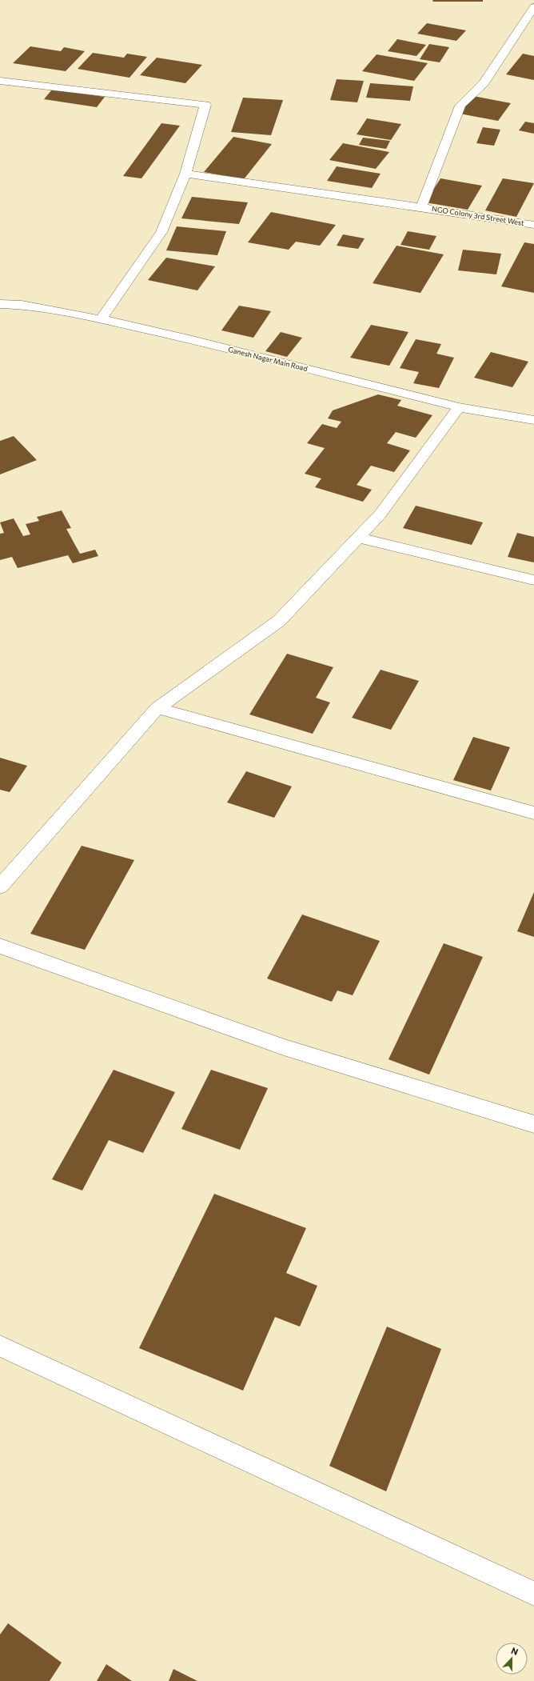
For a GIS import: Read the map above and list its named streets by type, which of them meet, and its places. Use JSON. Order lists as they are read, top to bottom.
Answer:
{
  "streets": {
    "street": ["NGO Colony 3rd Street West", "Ganesh Nagar Main Road"]
  },
  "north": "top"
}
